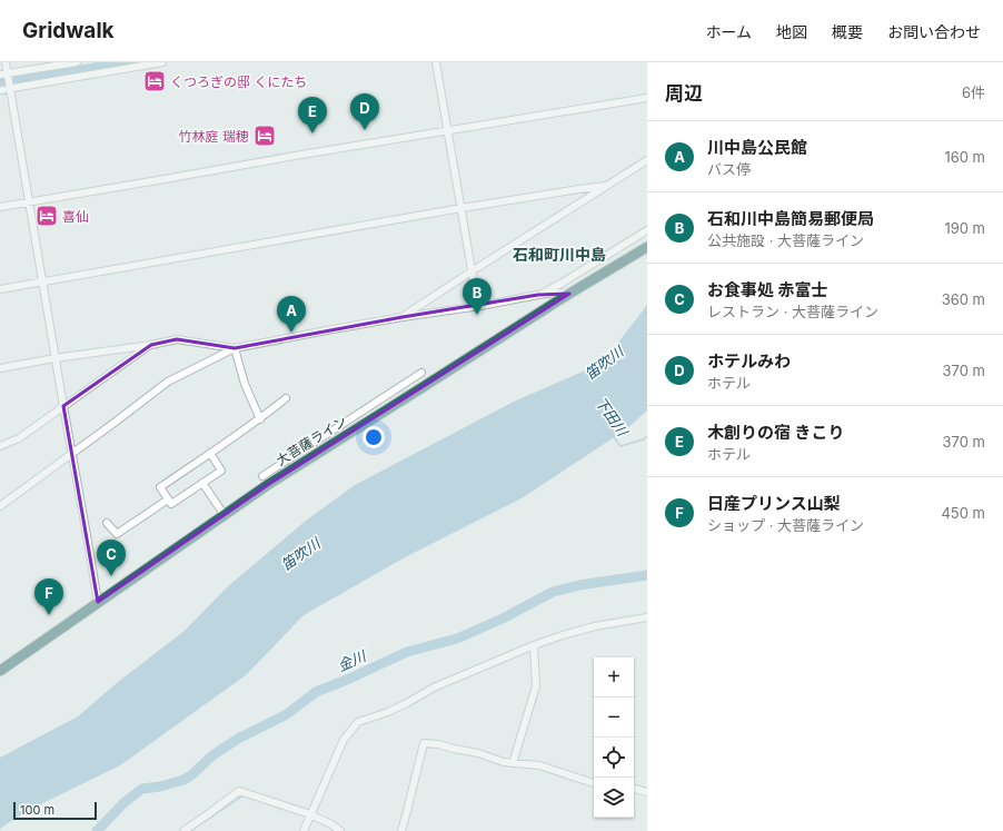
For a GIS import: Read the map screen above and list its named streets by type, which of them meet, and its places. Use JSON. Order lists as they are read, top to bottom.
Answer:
{
  "streets": {
    "highway": ["大菩薩ライン"]
  },
  "districts": ["石和町川中島"],
  "water": ["笛吹川", "下田川", "金川"],
  "places": {
    "hotel": ["くつろぎの邸 くにたち", "竹林庭 瑞穂", "喜仙"]
  },
  "scale_bar": "100 m",
  "page": {
    "header": "Gridwalk",
    "nav": [
      "ホーム",
      "地図",
      "概要",
      "お問い合わせ"
    ],
    "heading": ["周辺", "6件"],
    "pins": [
      "D",
      "E",
      "B",
      "A",
      "C",
      "F"
    ],
    "list": [
      {
        "mark": "A",
        "name": "川中島公民館",
        "note": "バス停",
        "value": "160 m"
      },
      {
        "mark": "B",
        "name": "石和川中島簡易郵便局",
        "note": "公共施設 · 大菩薩ライン",
        "value": "190 m"
      },
      {
        "mark": "C",
        "name": "お食事処 赤富士",
        "note": "レストラン · 大菩薩ライン",
        "value": "360 m"
      },
      {
        "mark": "D",
        "name": "ホテルみわ",
        "note": "ホテル",
        "value": "370 m"
      },
      {
        "mark": "E",
        "name": "木創りの宿 きこり",
        "note": "ホテル",
        "value": "370 m"
      },
      {
        "mark": "F",
        "name": "日産プリンス山梨",
        "note": "ショップ · 大菩薩ライン",
        "value": "450 m"
      }
    ],
    "map_buttons": ["+", "−"],
    "scale": "100 m"
  }
}
